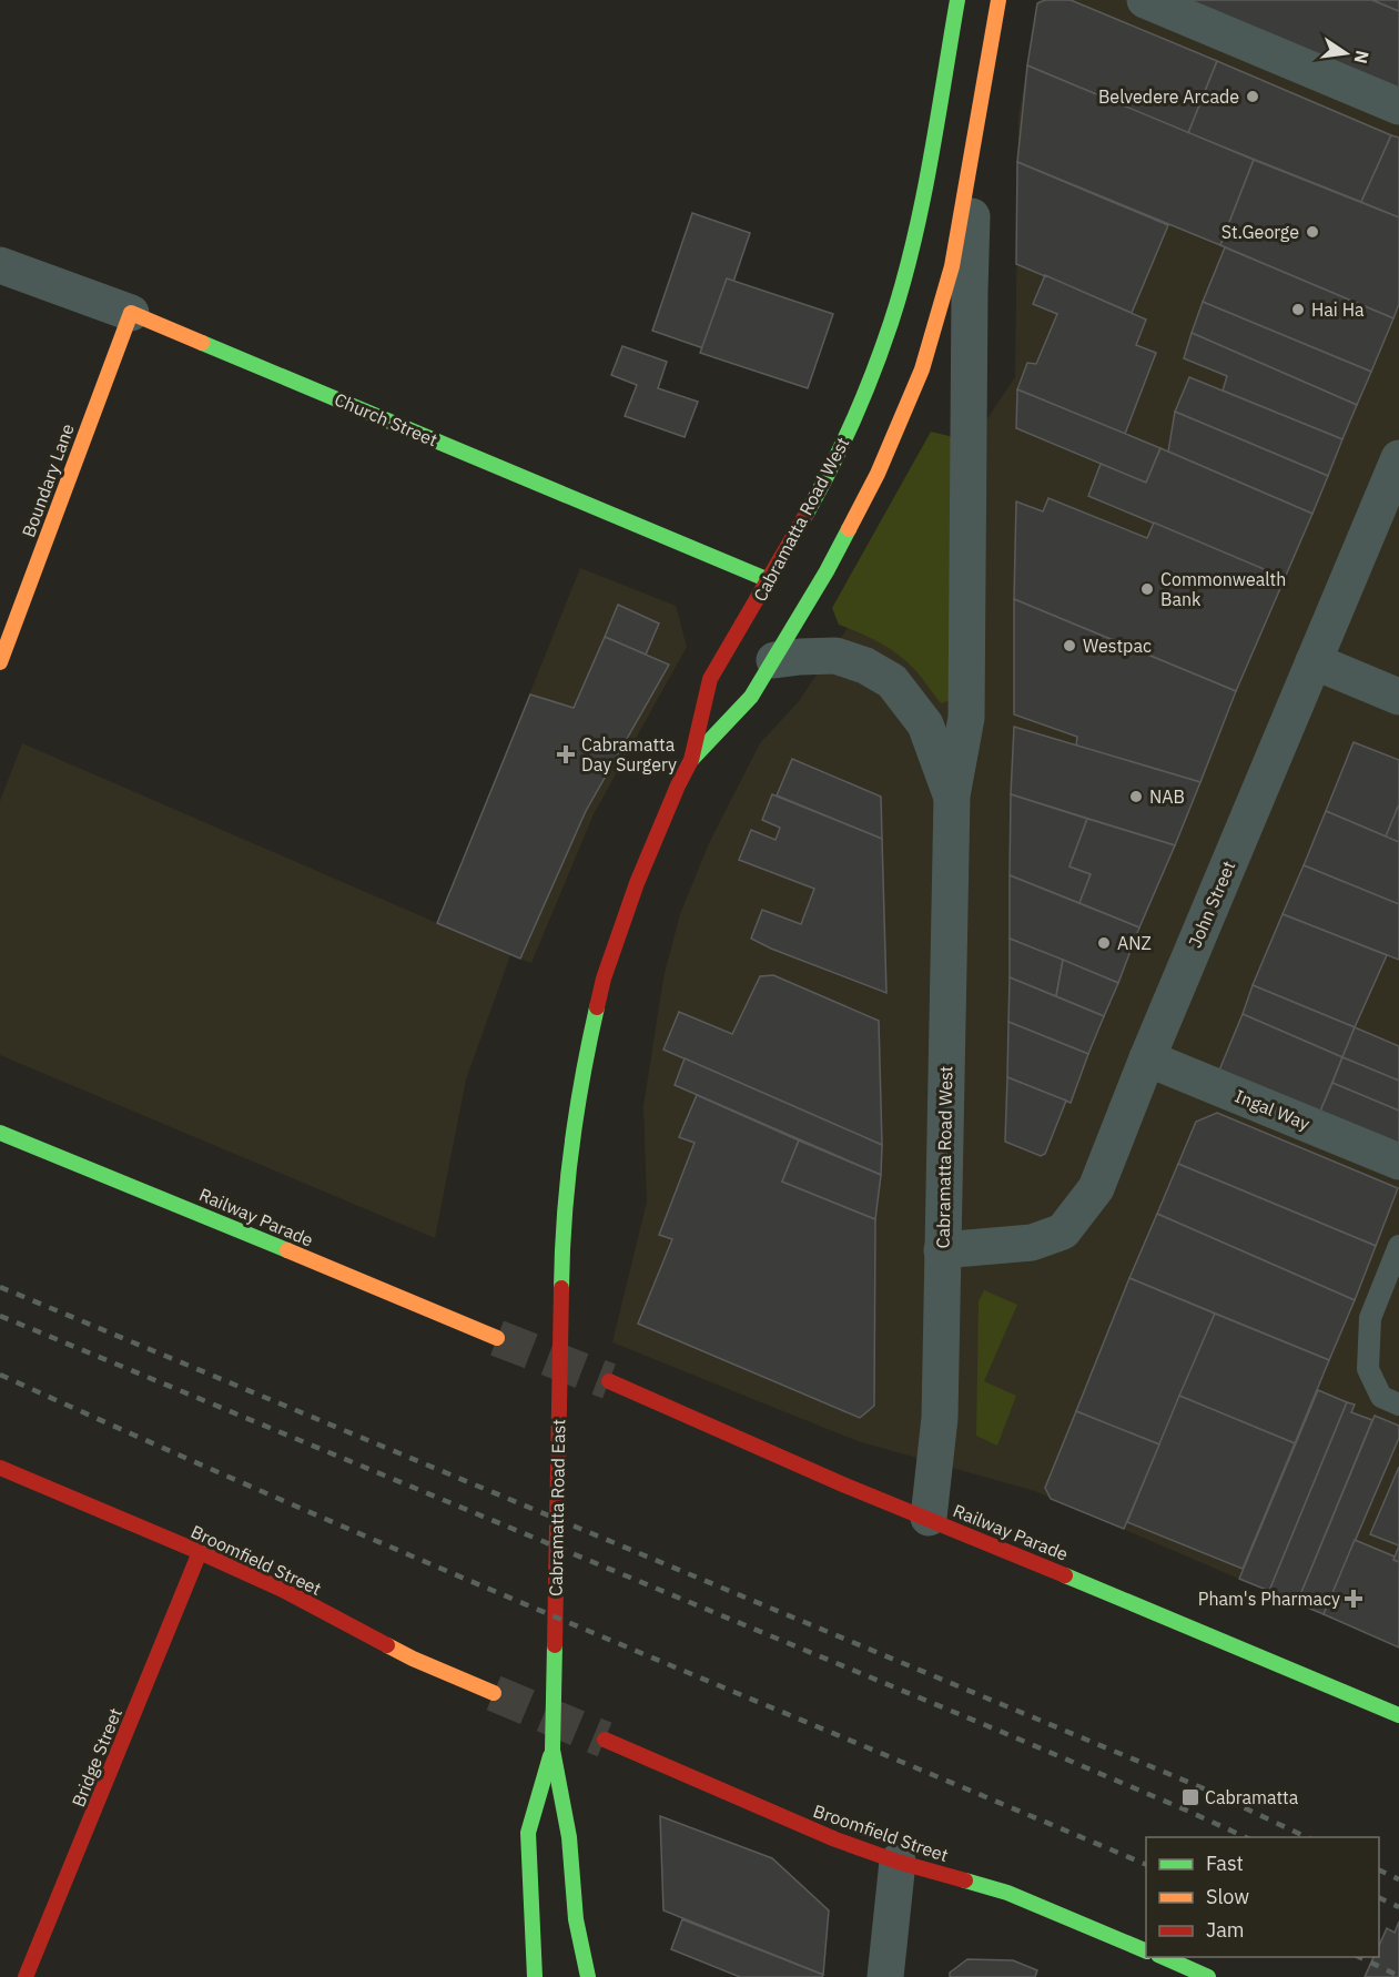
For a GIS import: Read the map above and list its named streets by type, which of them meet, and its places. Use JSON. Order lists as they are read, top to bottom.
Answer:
{
  "streets": {
    "main road": [
      "Church Street",
      "Boundary Lane",
      "Cabramatta Road West",
      "Railway Parade",
      "Cabramatta Road East",
      "Broomfield Street",
      "Bridge Street"
    ],
    "street": ["John Street", "Ingal Way"]
  },
  "crossings": [
    ["Church Street", "Boundary Lane"],
    ["Church Street", "Cabramatta Road West"],
    ["Cabramatta Road West", "John Street"],
    ["Cabramatta Road West", "Railway Parade"],
    ["Cabramatta Road West", "Cabramatta Road East"],
    ["John Street", "Ingal Way"],
    ["Broomfield Street", "Bridge Street"]
  ],
  "places": {
    "other": [
      "Belvedere Arcade",
      "St.George",
      "Hai Ha",
      "Commonwealth Bank",
      "Westpac",
      "NAB",
      "ANZ"
    ],
    "health": ["Cabramatta Day Surgery", "Pham's Pharmacy"],
    "transit": ["Cabramatta"]
  },
  "legend": ["Fast", "Slow", "Jam"],
  "north": "right"
}
